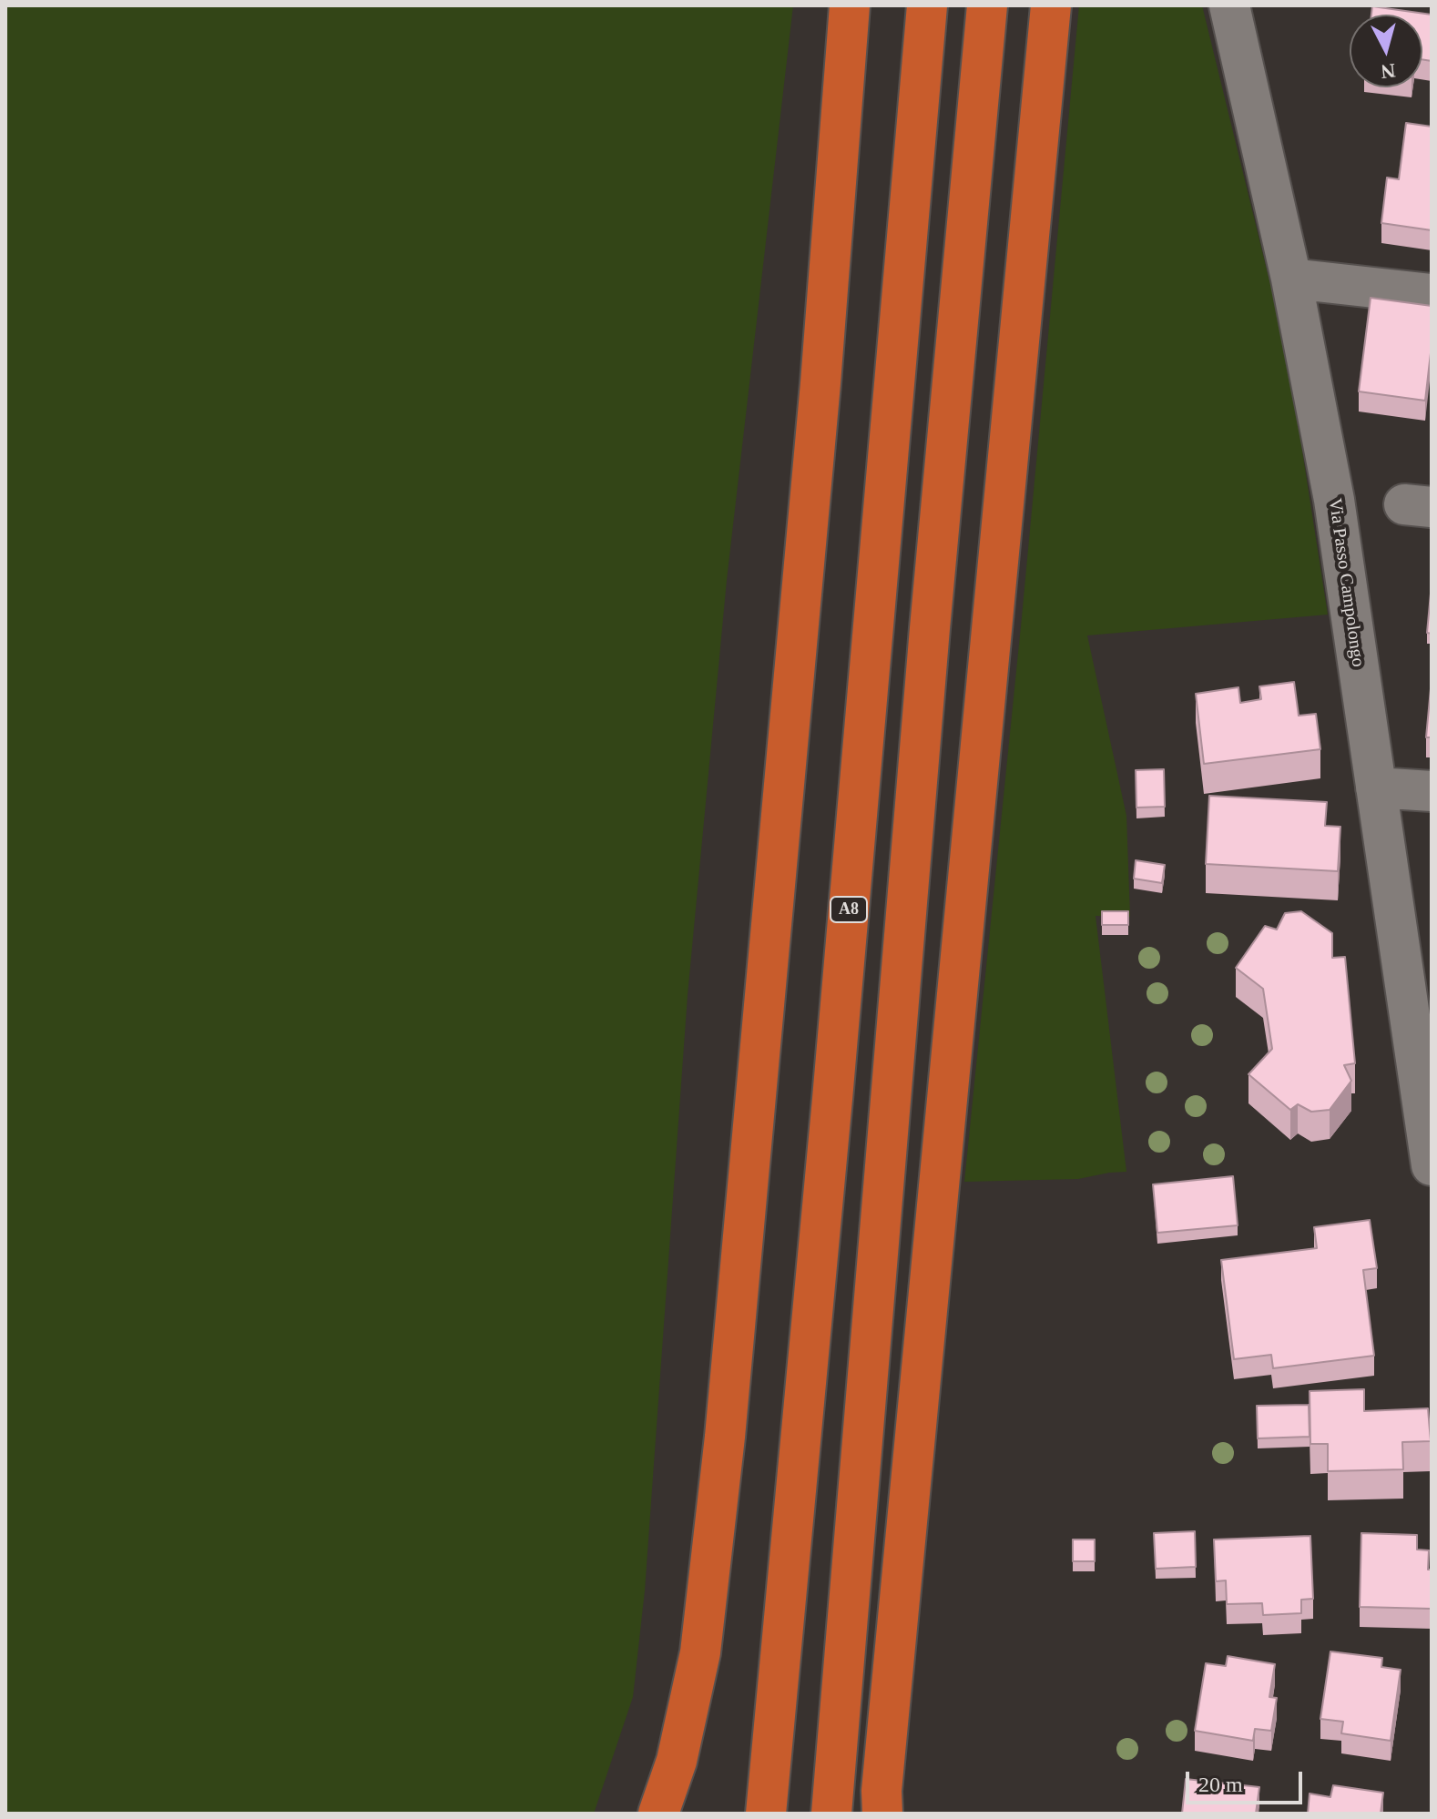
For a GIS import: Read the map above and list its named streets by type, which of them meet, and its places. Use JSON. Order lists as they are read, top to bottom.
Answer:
{
  "streets": {
    "highway": ["A8"],
    "street": ["Via Passo Campolongo"]
  },
  "scale_bar": "20 m",
  "north": "bottom"
}
